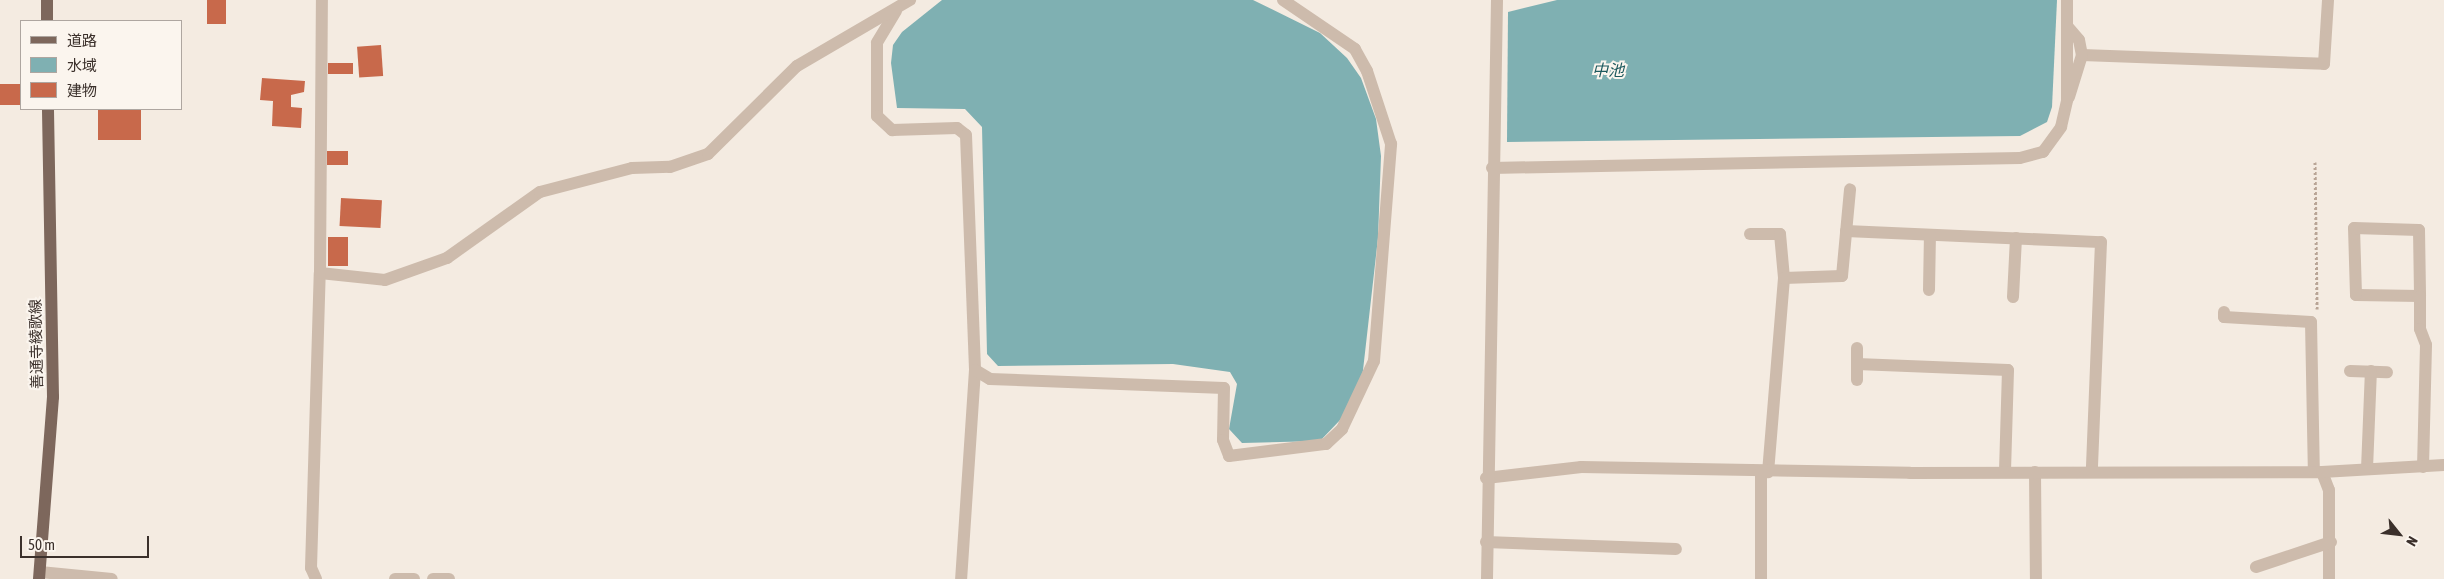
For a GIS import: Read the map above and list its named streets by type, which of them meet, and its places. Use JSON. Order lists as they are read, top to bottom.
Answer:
{
  "streets": {
    "main road": ["善通寺綾歌線"]
  },
  "water": ["中池"],
  "legend": ["道路", "水域", "建物"],
  "scale_bar": "50 m",
  "north": "bottom right"
}
